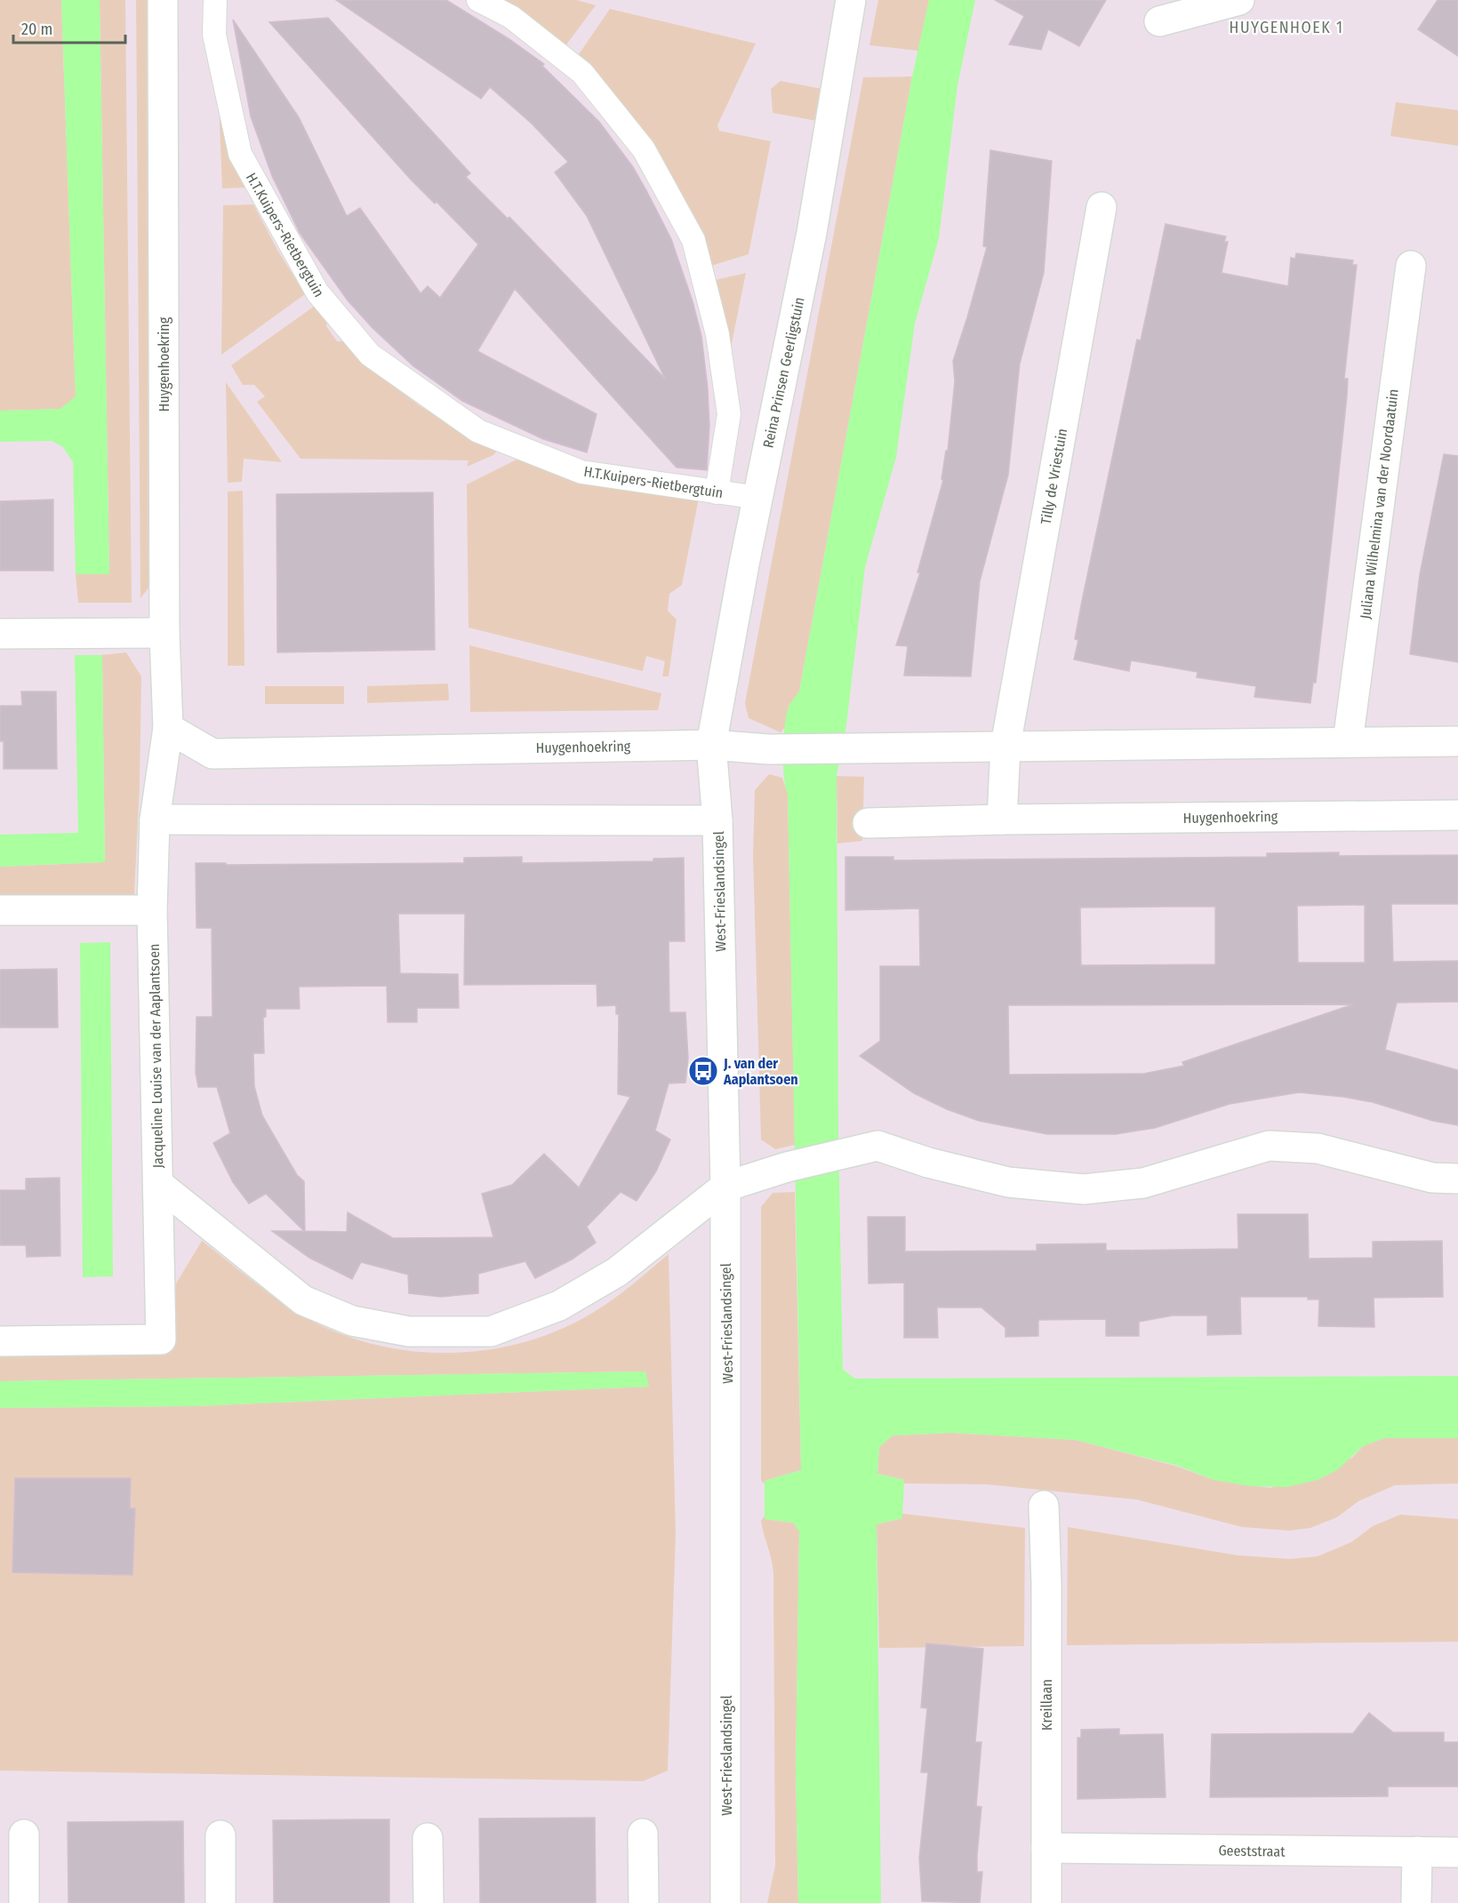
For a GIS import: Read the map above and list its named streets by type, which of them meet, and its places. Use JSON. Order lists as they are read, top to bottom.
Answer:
{
  "streets": {
    "street": [
      "H.T.Kuipers-Rietbergtuin",
      "Huygenhoekring",
      "Reina Prinsen Geerligstuin",
      "Tilly de Vriestuin",
      "Juliana Wilhelmina van der Noordaatuin",
      "West-Frieslandsingel",
      "Jacqueline Louise van der Aaplantsoen",
      "Kreillaan",
      "Geeststraat"
    ]
  },
  "crossings": [
    ["H.T.Kuipers-Rietbergtuin", "Reina Prinsen Geerligstuin"],
    ["Huygenhoekring", "Reina Prinsen Geerligstuin"],
    ["Huygenhoekring", "Tilly de Vriestuin"],
    ["Huygenhoekring", "Juliana Wilhelmina van der Noordaatuin"],
    ["Huygenhoekring", "West-Frieslandsingel"],
    ["Huygenhoekring", "Jacqueline Louise van der Aaplantsoen"],
    ["Reina Prinsen Geerligstuin", "West-Frieslandsingel"],
    ["West-Frieslandsingel", "Jacqueline Louise van der Aaplantsoen"],
    ["Kreillaan", "Geeststraat"]
  ],
  "districts": ["HUYGENHOEK 1"],
  "places": {
    "bus stop": ["J. van der Aaplantsoen"]
  },
  "scale_bar": "20 m"
}
